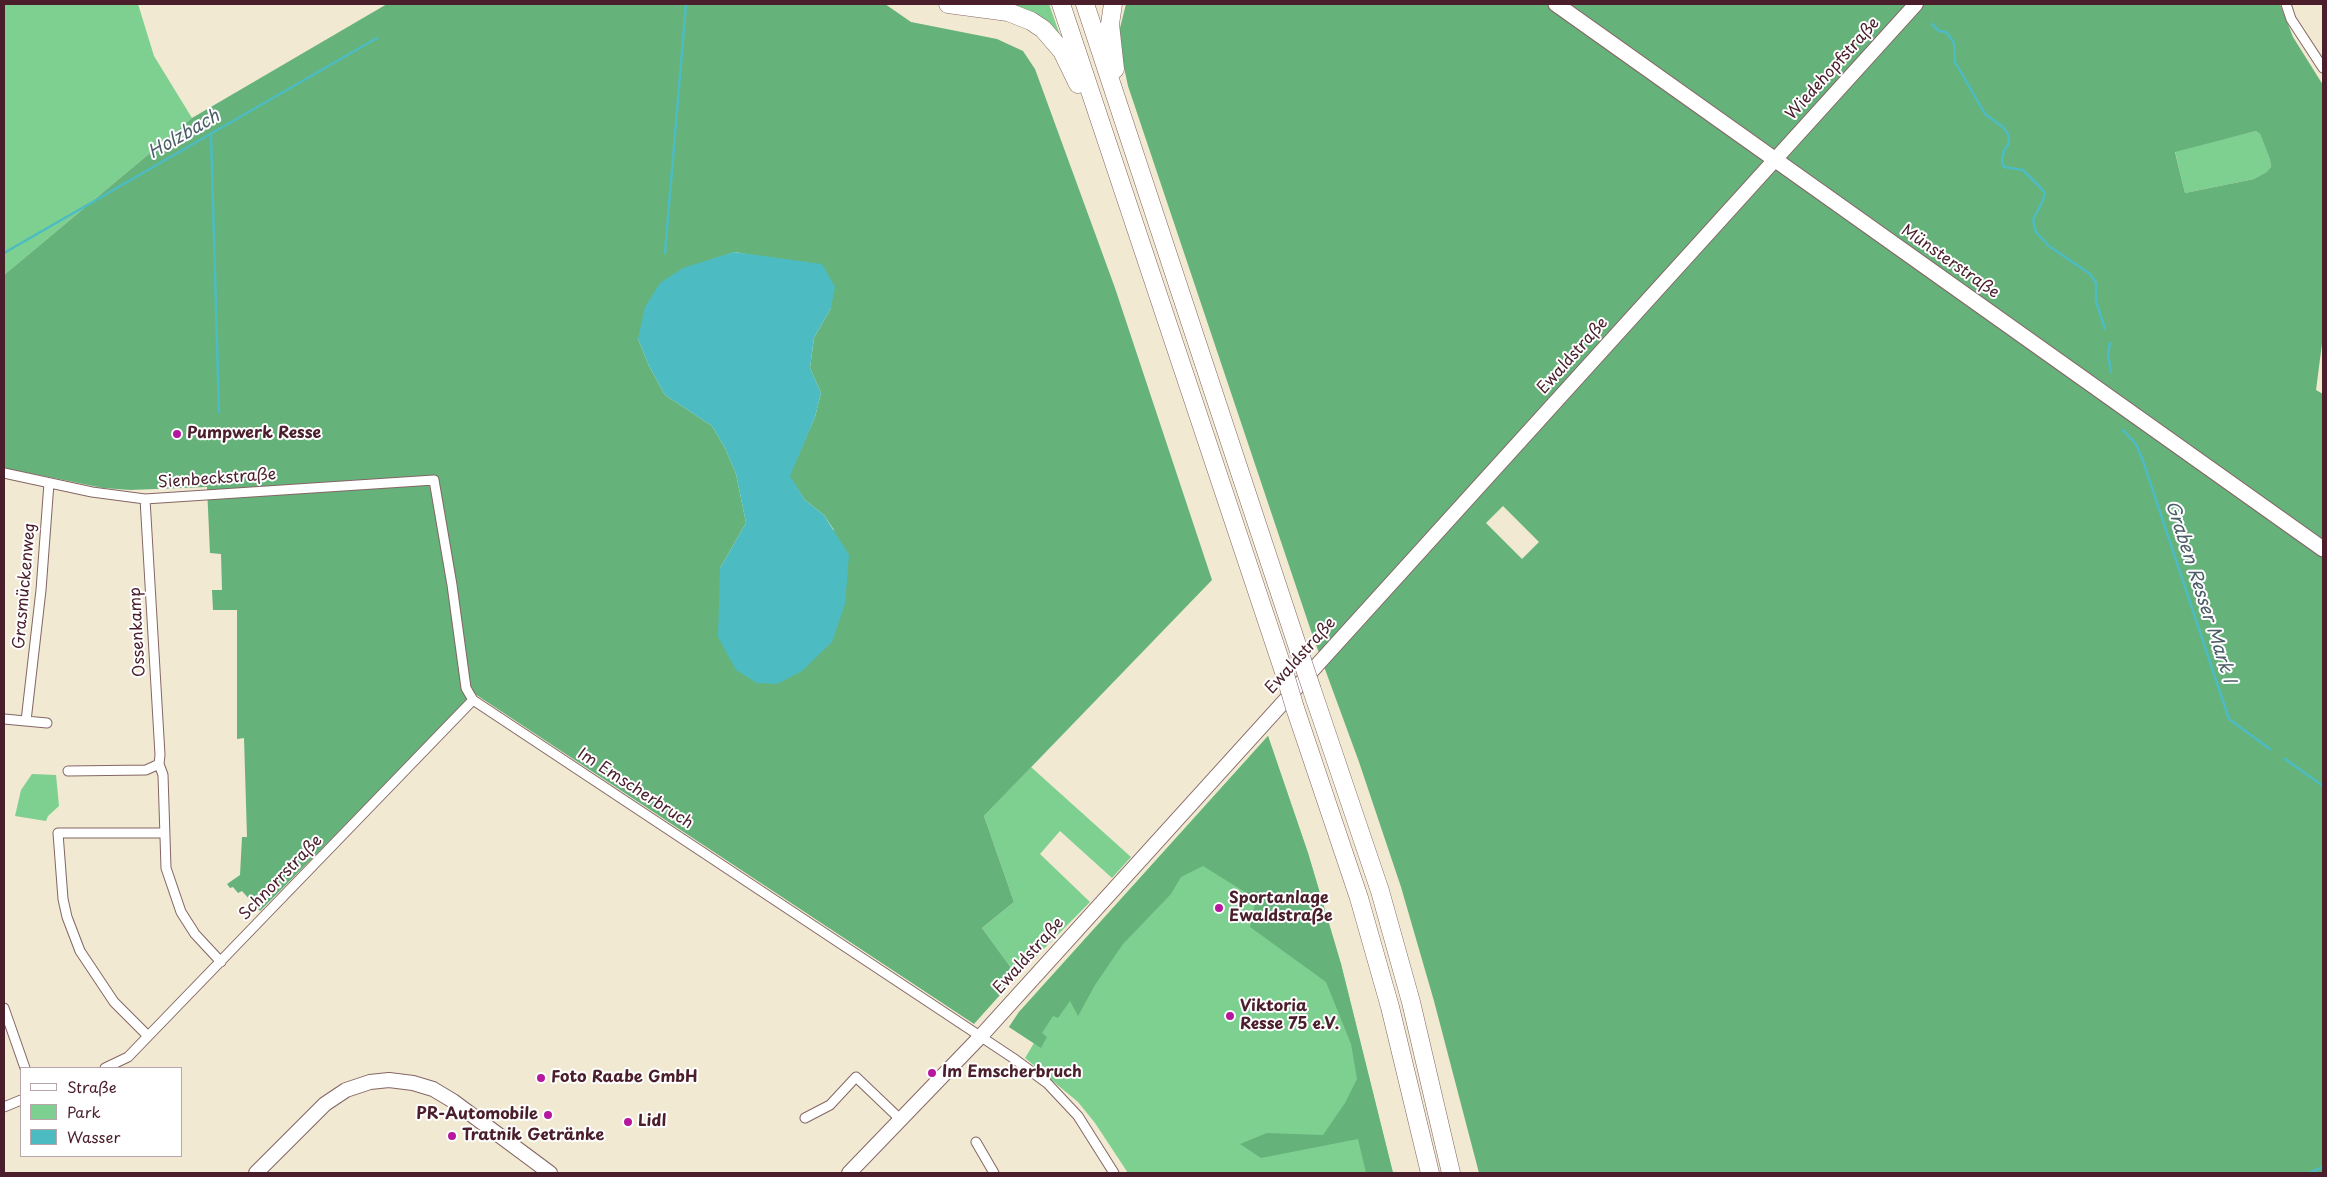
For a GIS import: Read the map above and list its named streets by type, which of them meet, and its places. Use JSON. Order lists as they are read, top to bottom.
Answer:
{
  "streets": {
    "main road": ["Wiedehopfstraße", "Münsterstraße", "Ewaldstraße"],
    "street": [
      "Sienbeckstraße",
      "Grasmückenweg",
      "Ossenkamp",
      "Im Emscherbruch",
      "Schnorrstraße"
    ]
  },
  "crossings": [
    ["Wiedehopfstraße", "Münsterstraße"],
    ["Wiedehopfstraße", "Ewaldstraße"],
    ["Münsterstraße", "Ewaldstraße"],
    ["Ewaldstraße", "Im Emscherbruch"],
    ["Sienbeckstraße", "Grasmückenweg"],
    ["Sienbeckstraße", "Ossenkamp"],
    ["Sienbeckstraße", "Im Emscherbruch"],
    ["Sienbeckstraße", "Schnorrstraße"],
    ["Ossenkamp", "Schnorrstraße"],
    ["Im Emscherbruch", "Schnorrstraße"]
  ],
  "water": ["Holzbach", "Graben Resser Mark I"],
  "places": [
    "Pumpwerk Resse",
    "Sportanlage Ewaldstraße",
    "Viktoria Resse 75 e.V.",
    "Im Emscherbruch",
    "Foto Raabe GmbH",
    "PR-Automobile",
    "Lidl",
    "Tratnik Getränke"
  ],
  "legend": ["Straße", "Park", "Wasser"]
}
